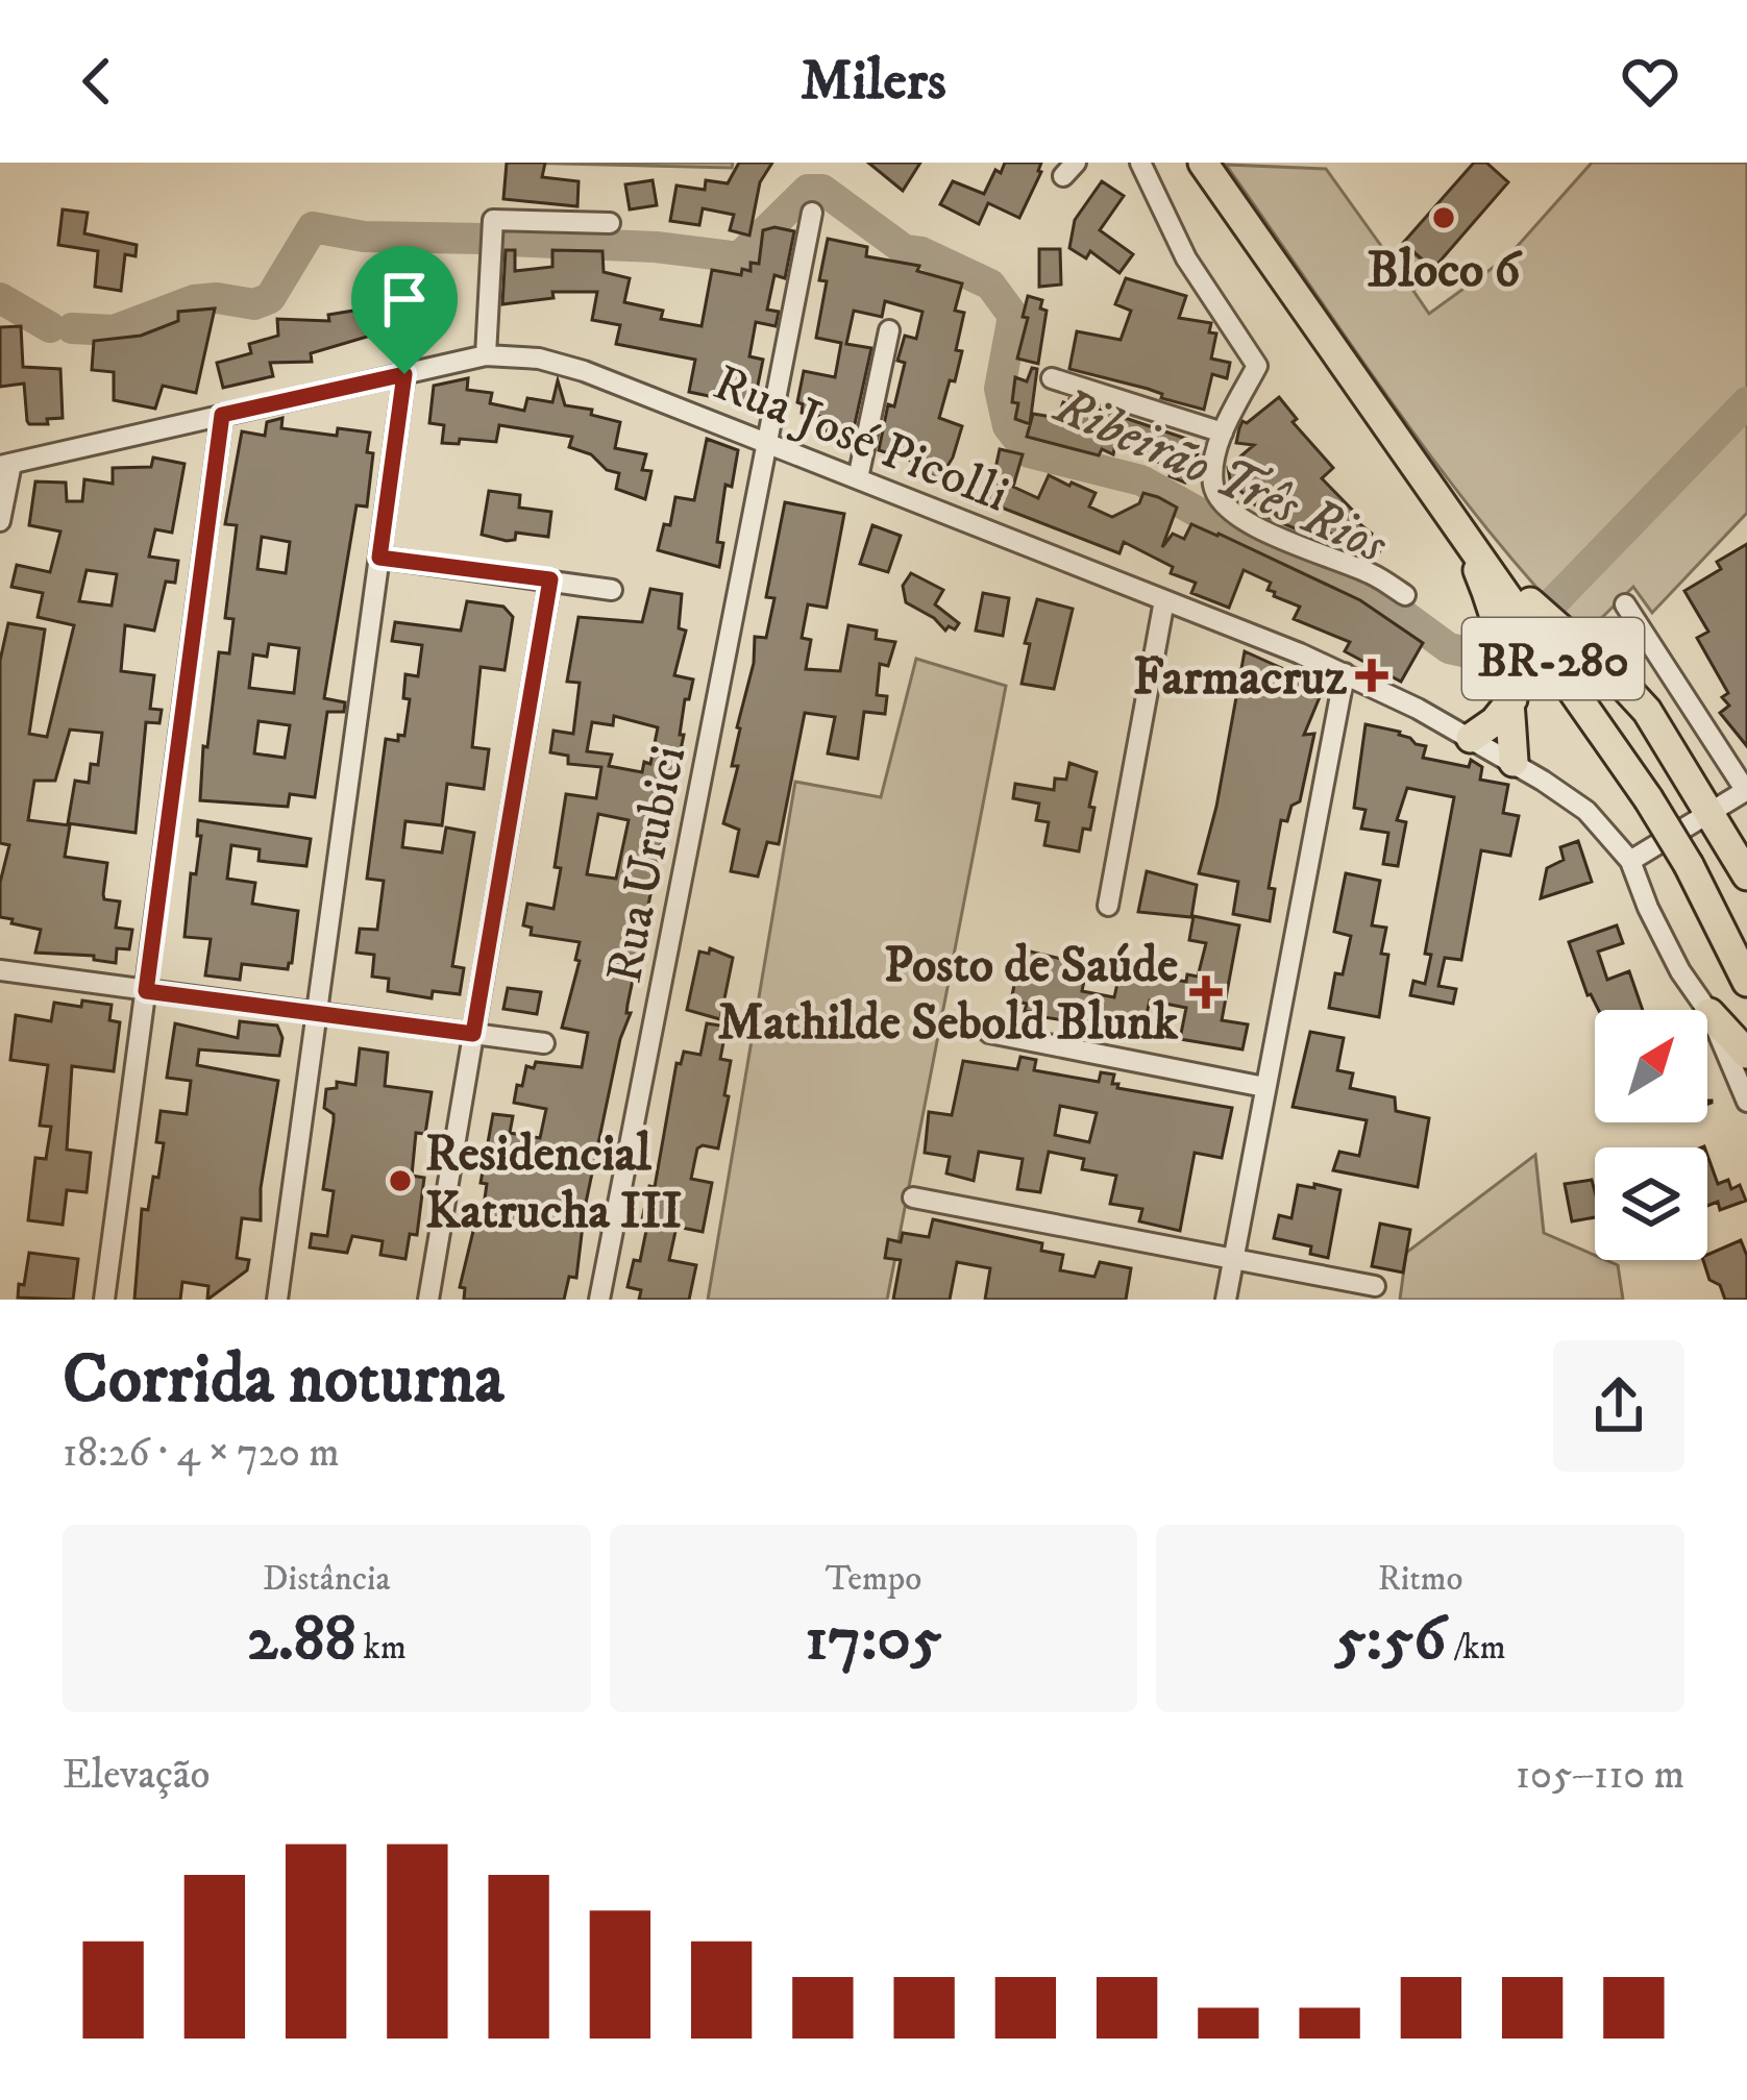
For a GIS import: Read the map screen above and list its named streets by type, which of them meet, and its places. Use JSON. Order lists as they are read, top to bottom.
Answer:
{
  "streets": {
    "highway": ["BR-280"],
    "street": ["Rua José Picolli", "Rua Urubici"]
  },
  "crossings": [
    ["Rua José Picolli", "Rua Urubici"]
  ],
  "water": ["Ribeirão Três Rios"],
  "places": {
    "other": ["Bloco 6", "Residencial Katrucha III"],
    "health": ["Farmacruz", "Posto de Saúde Mathilde Sebold Blunk"]
  },
  "north": "top right",
  "page": {
    "header": "Milers",
    "heading": ["Corrida noturna", "18:26 · 4 × 720 m"],
    "stats": [
      ["Distância", "2.88 km"],
      ["Tempo", "17:05"],
      ["Ritmo", "5:56 /km"]
    ],
    "chart": ["Elevação", "105–110 m"]
  }
}
